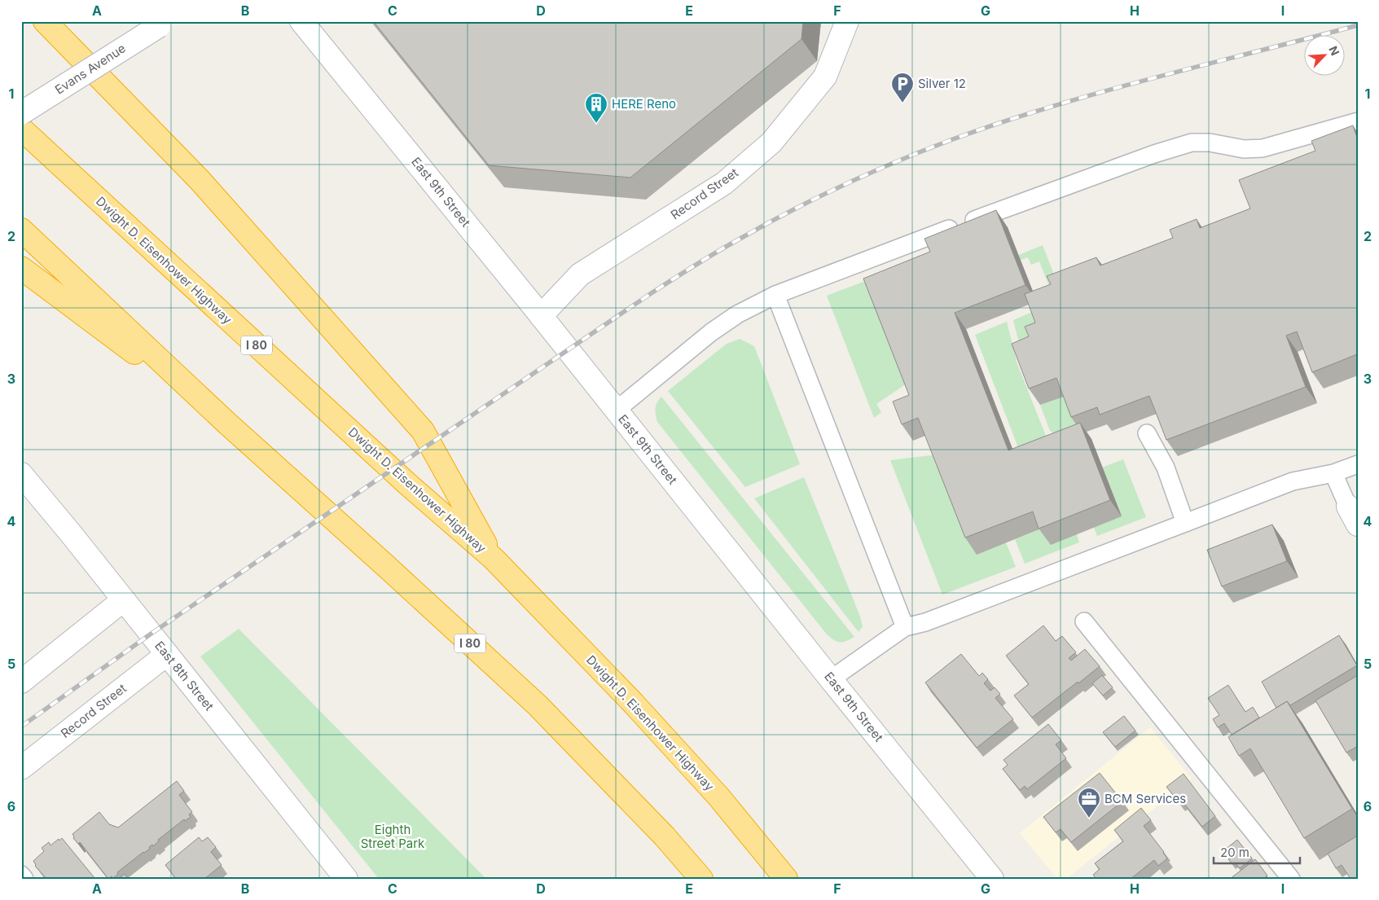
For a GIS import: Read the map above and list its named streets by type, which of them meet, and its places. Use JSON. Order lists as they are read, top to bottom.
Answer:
{
  "streets": {
    "highway": ["Dwight D. Eisenhower Highway", "I 80"],
    "street": [
      "Evans Avenue",
      "East 9th Street",
      "Record Street",
      "East 8th Street"
    ]
  },
  "crossings": [
    ["East 9th Street", "Record Street"],
    ["Record Street", "East 8th Street"]
  ],
  "parks": ["Eighth Street Park"],
  "places": {
    "parking": ["Silver 12"],
    "building": ["HERE Reno"],
    "office": ["BCM Services"]
  },
  "scale_bar": "20 m",
  "north": "top right",
  "grid": {
    "columns": [
      "A",
      "B",
      "C",
      "D",
      "E",
      "F",
      "G",
      "H",
      "I"
    ],
    "rows": [
      "1",
      "2",
      "3",
      "4",
      "5",
      "6"
    ]
  }
}
